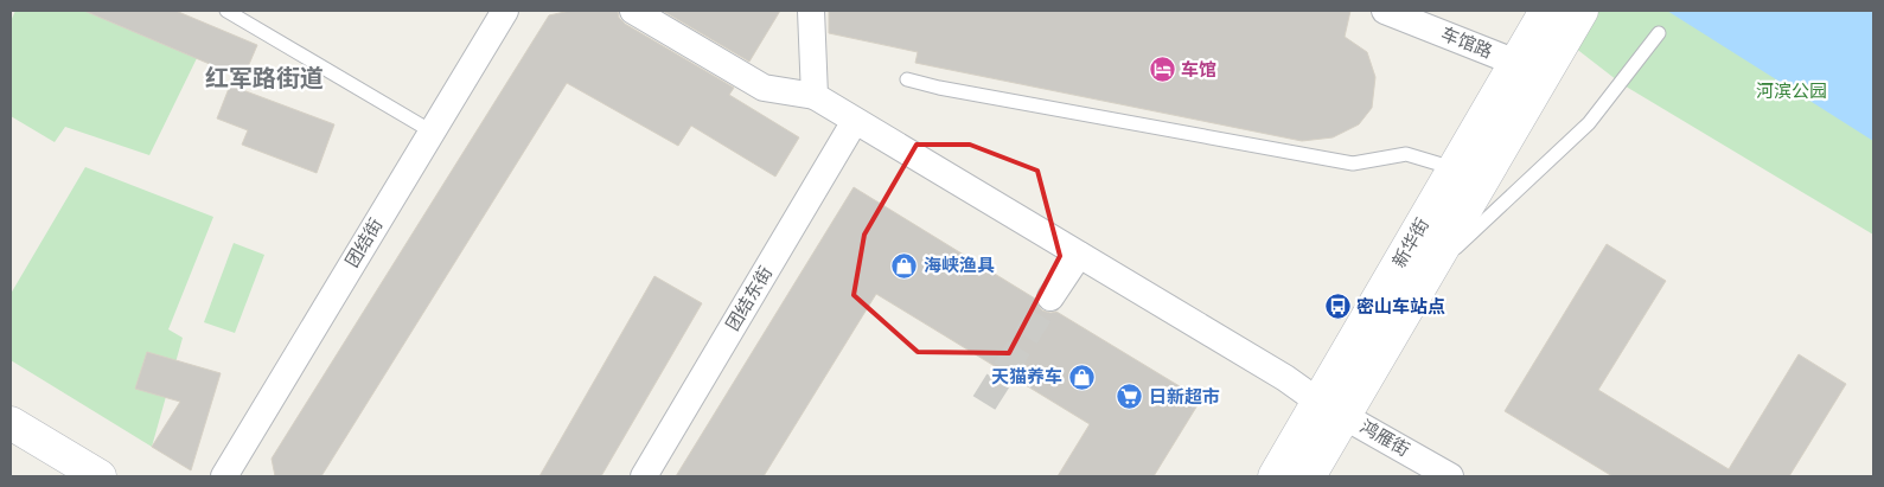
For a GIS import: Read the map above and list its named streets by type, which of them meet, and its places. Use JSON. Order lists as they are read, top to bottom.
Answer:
{
  "streets": {
    "street": [
      "车馆路",
      "团结街",
      "新华街",
      "团结东街",
      "鸿雁街"
    ]
  },
  "crossings": [
    ["车馆路", "新华街"],
    ["新华街", "鸿雁街"],
    ["团结东街", "鸿雁街"]
  ],
  "districts": ["红军路街道"],
  "parks": ["河滨公园"],
  "places": {
    "hotel": ["车馆"],
    "shop": ["海峡渔具", "天猫养车"],
    "bus stop": ["密山车站点"],
    "supermarket": ["日新超市"]
  }
}
